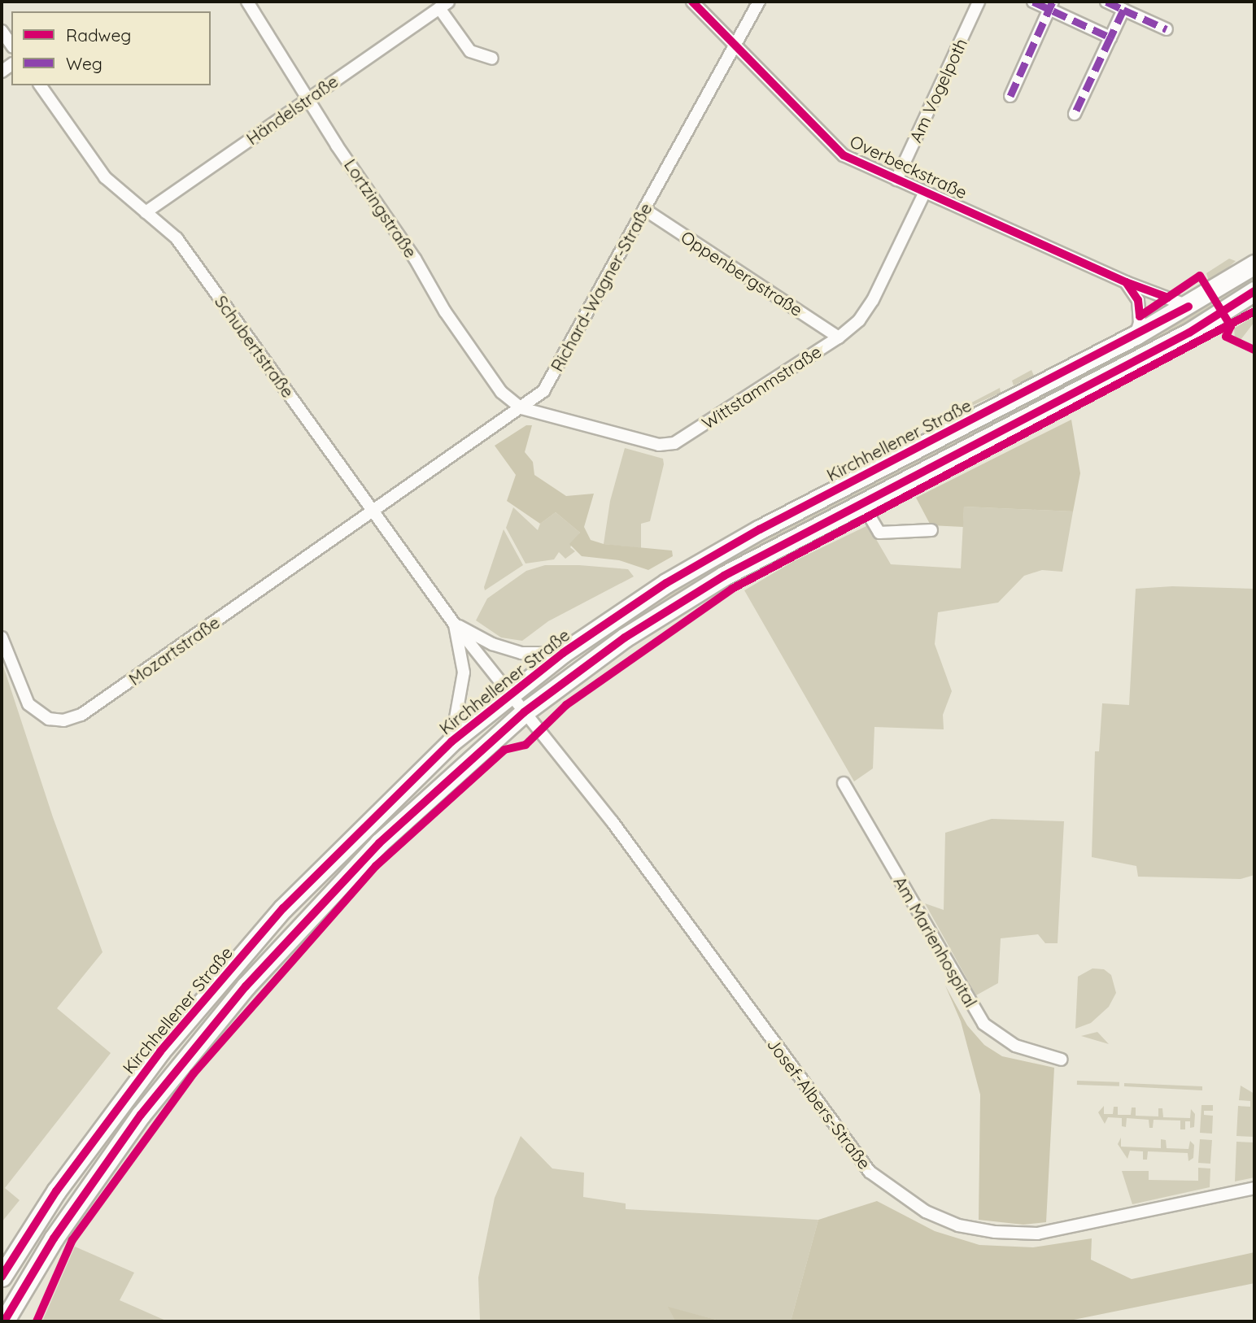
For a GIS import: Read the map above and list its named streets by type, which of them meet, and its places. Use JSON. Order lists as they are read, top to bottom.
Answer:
{
  "streets": {
    "main road": ["Kirchhellener Straße"],
    "street": [
      "Am Vogelpoth",
      "Händelstraße",
      "Overbeckstraße",
      "Lortzingstraße",
      "Oppenbergstraße",
      "Richard-Wagner-Straße",
      "Schubertstraße",
      "Wittstammstraße",
      "Mozartstraße",
      "Am Marienhospital",
      "Josef-Albers-Straße"
    ]
  },
  "crossings": [
    ["Am Vogelpoth", "Overbeckstraße"],
    ["Händelstraße", "Lortzingstraße"],
    ["Händelstraße", "Schubertstraße"],
    ["Overbeckstraße", "Richard-Wagner-Straße"],
    ["Overbeckstraße", "Wittstammstraße"],
    ["Overbeckstraße", "Kirchhellener Straße"],
    ["Lortzingstraße", "Richard-Wagner-Straße"],
    ["Lortzingstraße", "Wittstammstraße"],
    ["Oppenbergstraße", "Richard-Wagner-Straße"],
    ["Oppenbergstraße", "Wittstammstraße"],
    ["Richard-Wagner-Straße", "Schubertstraße"],
    ["Richard-Wagner-Straße", "Wittstammstraße"],
    ["Richard-Wagner-Straße", "Mozartstraße"],
    ["Schubertstraße", "Kirchhellener Straße"],
    ["Schubertstraße", "Mozartstraße"],
    ["Kirchhellener Straße", "Josef-Albers-Straße"]
  ],
  "legend": ["Radweg", "Weg"]
}
